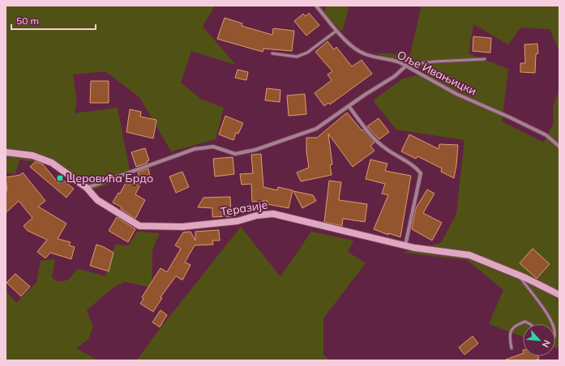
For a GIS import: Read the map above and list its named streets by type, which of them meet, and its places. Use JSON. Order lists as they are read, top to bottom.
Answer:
{
  "streets": {
    "street": ["Оље Ивањицки", "Теразије"]
  },
  "places": {
    "transit": ["Церовића Брдо"]
  },
  "scale_bar": "50 m",
  "north": "bottom right"
}
